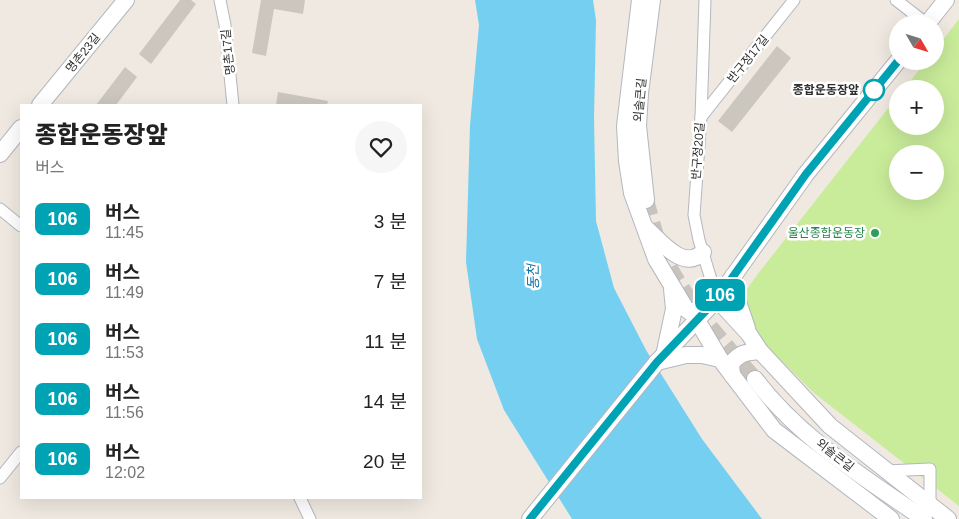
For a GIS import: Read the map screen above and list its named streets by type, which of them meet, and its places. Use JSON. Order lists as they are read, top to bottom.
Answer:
{
  "streets": {
    "main road": ["명촌23길", "외솔큰길"],
    "street": ["명촌17길", "반구정17길", "반구정20길"]
  },
  "crossings": [
    ["반구정17길", "반구정20길"]
  ],
  "water": ["동천"],
  "places": ["종합운동장앞", "울산종합운동장"],
  "lines": ["bus line 106"],
  "north": "bottom right",
  "page": {
    "on_map": "106",
    "map_buttons": ["+", "−"],
    "heading": ["종합운동장앞", "버스"],
    "list": [
      {
        "mark": "106",
        "name": "버스",
        "note": "11:45",
        "value": "3 분"
      },
      {
        "mark": "106",
        "name": "버스",
        "note": "11:49",
        "value": "7 분"
      },
      {
        "mark": "106",
        "name": "버스",
        "note": "11:53",
        "value": "11 분"
      },
      {
        "mark": "106",
        "name": "버스",
        "note": "11:56",
        "value": "14 분"
      },
      {
        "mark": "106",
        "name": "버스",
        "note": "12:02",
        "value": "20 분"
      }
    ]
  }
}
